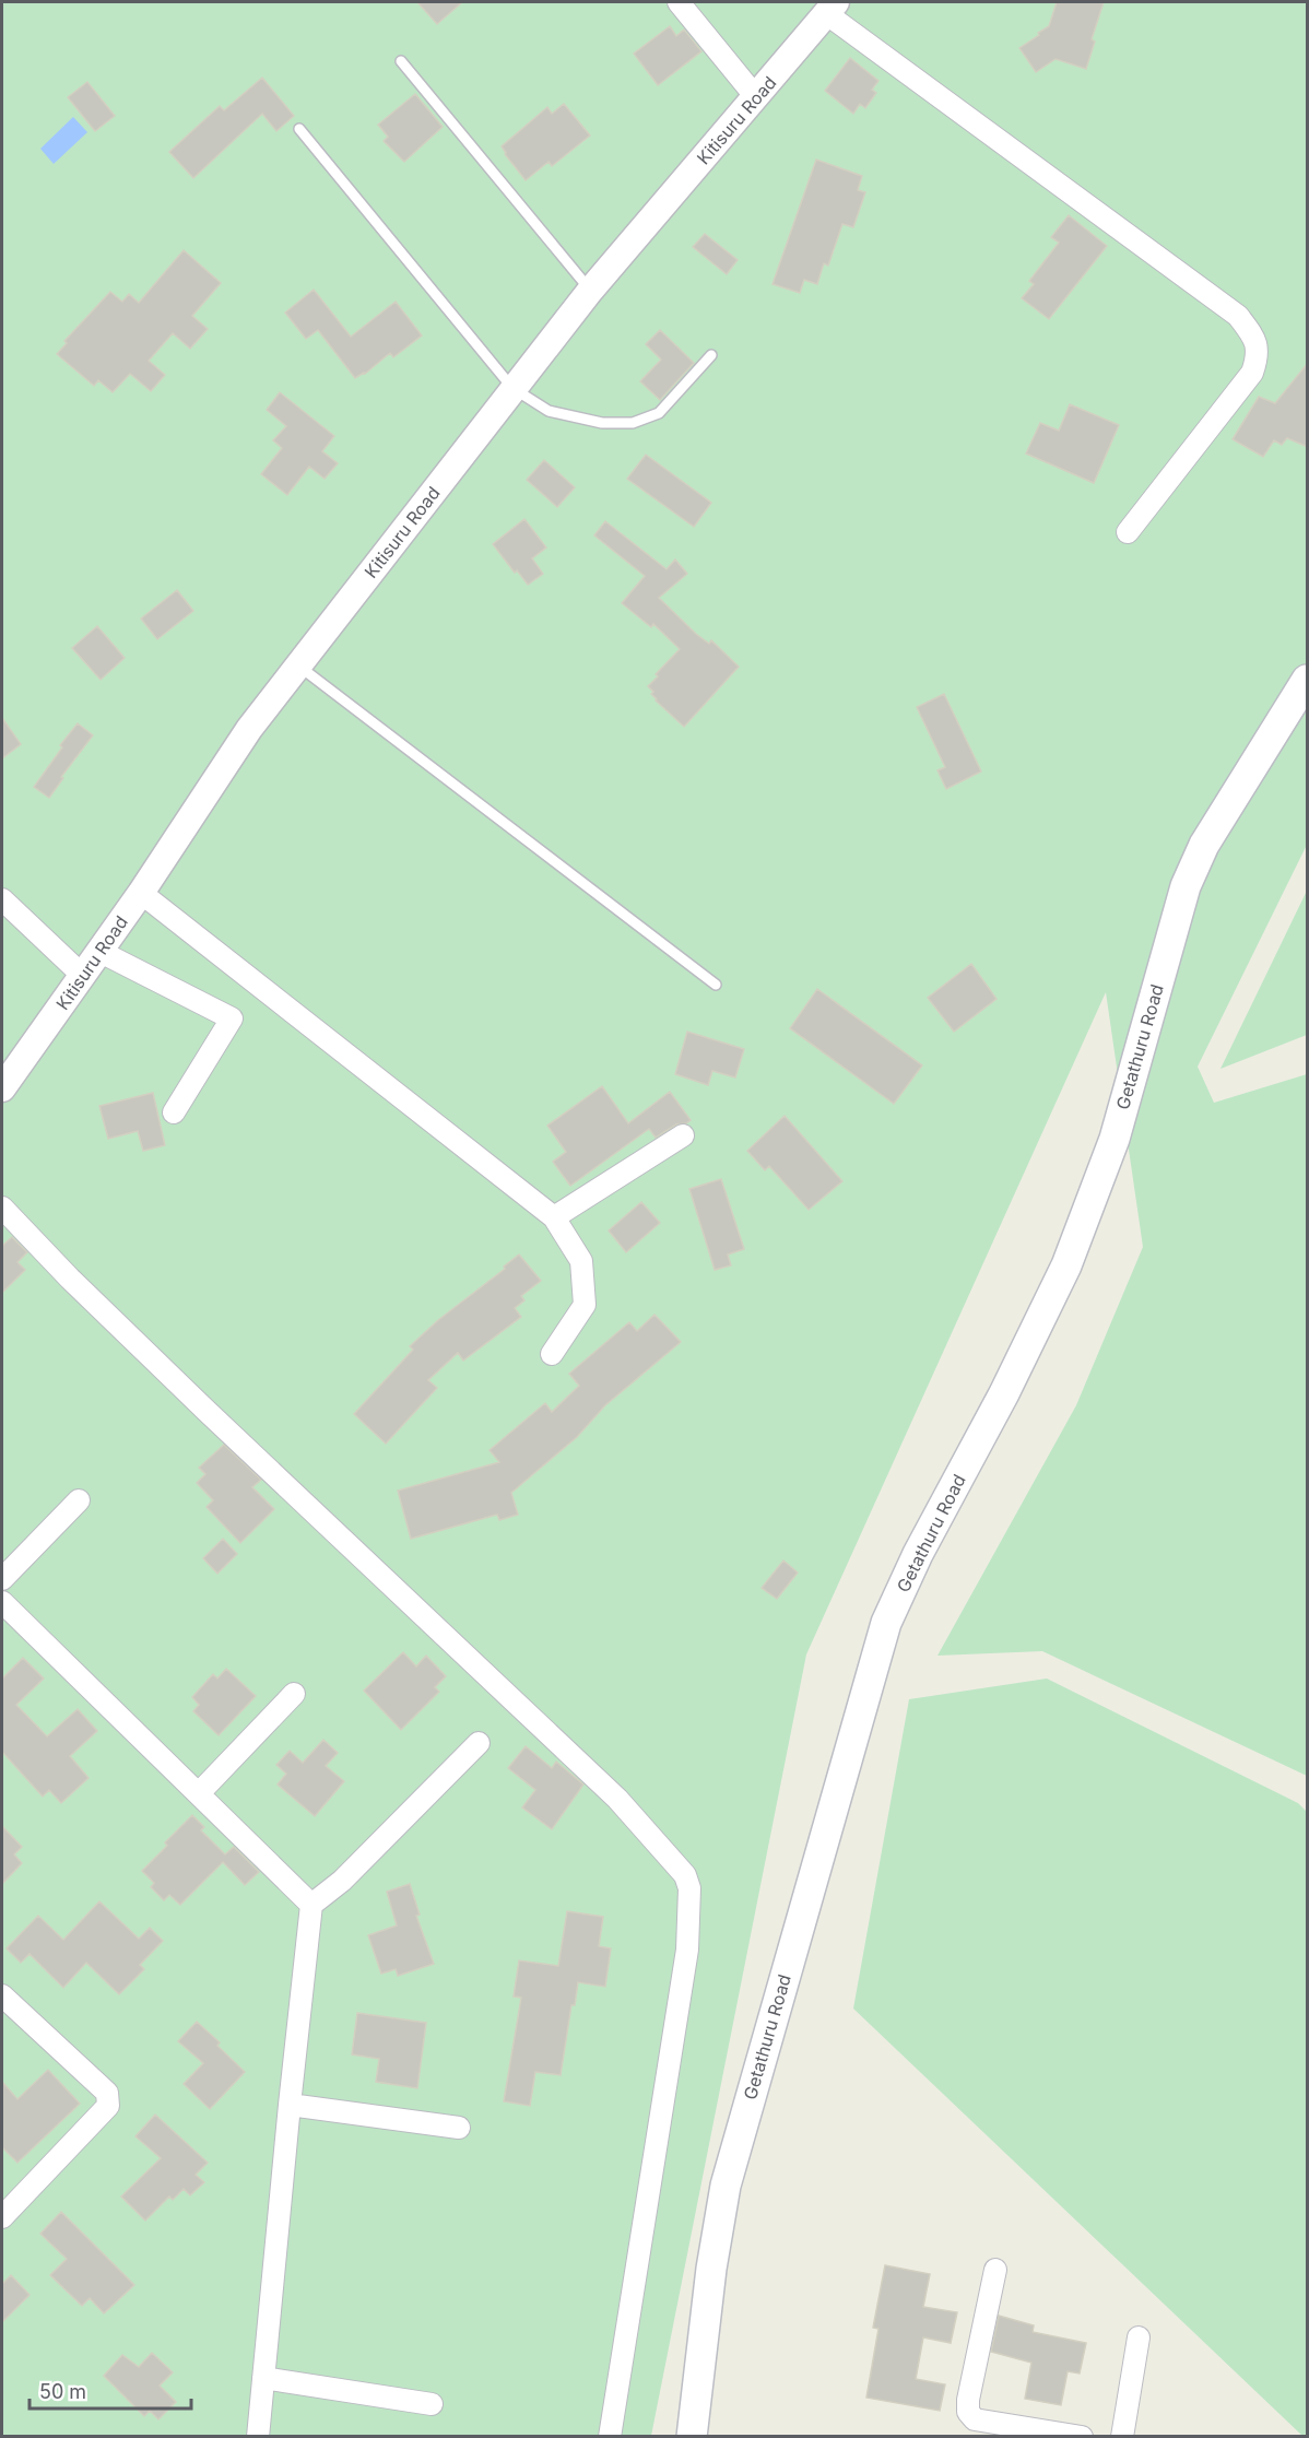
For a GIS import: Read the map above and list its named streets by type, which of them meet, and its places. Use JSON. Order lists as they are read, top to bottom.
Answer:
{
  "streets": {
    "main road": ["Getathuru Road"],
    "street": ["Kitisuru Road"]
  },
  "scale_bar": "50 m"
}
